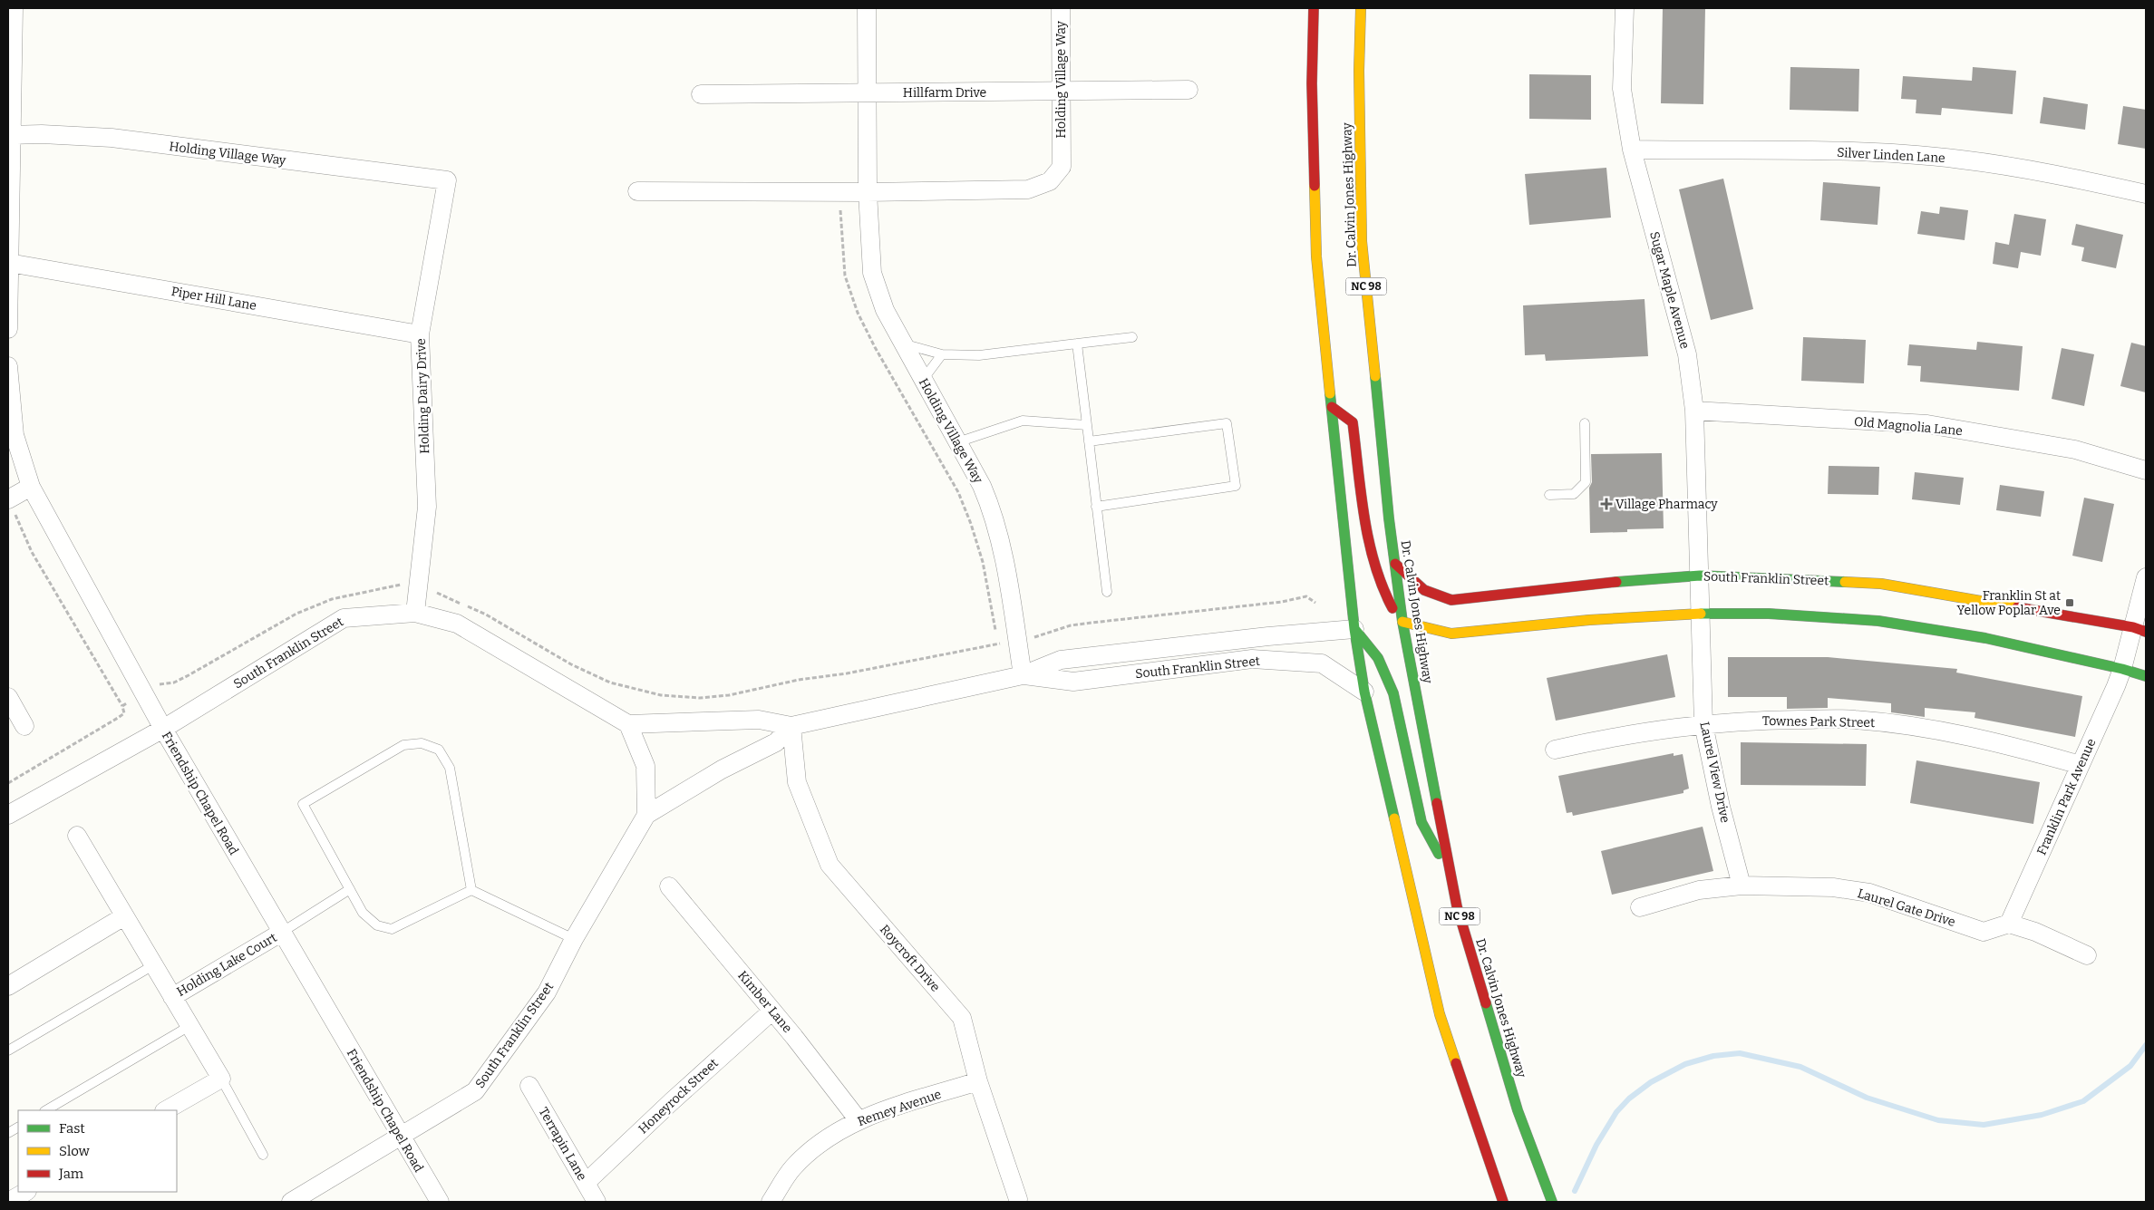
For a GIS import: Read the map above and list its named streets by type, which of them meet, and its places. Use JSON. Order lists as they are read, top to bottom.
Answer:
{
  "streets": {
    "main road": ["Dr. Calvin Jones Highway", "NC 98", "South Franklin Street"],
    "street": [
      "Holding Village Way",
      "Hillfarm Drive",
      "Silver Linden Lane",
      "Sugar Maple Avenue",
      "Piper Hill Lane",
      "Holding Dairy Drive",
      "Old Magnolia Lane",
      "Townes Park Street",
      "Laurel View Drive",
      "Friendship Chapel Road",
      "Franklin Park Avenue",
      "Laurel Gate Drive",
      "Roycroft Drive",
      "Holding Lake Court",
      "Kimber Lane",
      "Honeyrock Street",
      "Remey Avenue",
      "Terrapin Lane"
    ]
  },
  "crossings": [
    ["Holding Village Way", "Hillfarm Drive"],
    ["Holding Village Way", "Holding Dairy Drive"],
    ["Holding Village Way", "South Franklin Street"],
    ["Silver Linden Lane", "Sugar Maple Avenue"],
    ["Dr. Calvin Jones Highway", "South Franklin Street"],
    ["Sugar Maple Avenue", "Old Magnolia Lane"],
    ["Sugar Maple Avenue", "South Franklin Street"],
    ["Sugar Maple Avenue", "Laurel View Drive"],
    ["Piper Hill Lane", "Holding Dairy Drive"],
    ["Holding Dairy Drive", "South Franklin Street"],
    ["South Franklin Street", "Laurel View Drive"],
    ["South Franklin Street", "Friendship Chapel Road"],
    ["South Franklin Street", "Franklin Park Avenue"],
    ["South Franklin Street", "Roycroft Drive"],
    ["Townes Park Street", "Laurel View Drive"],
    ["Townes Park Street", "Franklin Park Avenue"],
    ["Laurel View Drive", "Laurel Gate Drive"],
    ["Friendship Chapel Road", "Holding Lake Court"],
    ["Franklin Park Avenue", "Laurel Gate Drive"],
    ["Roycroft Drive", "Remey Avenue"],
    ["Kimber Lane", "Honeyrock Street"],
    ["Kimber Lane", "Remey Avenue"],
    ["Honeyrock Street", "Terrapin Lane"]
  ],
  "places": {
    "health": ["Village Pharmacy"],
    "transit": ["Franklin St at Yellow Poplar Ave"]
  },
  "legend": ["Fast", "Slow", "Jam"]
}
